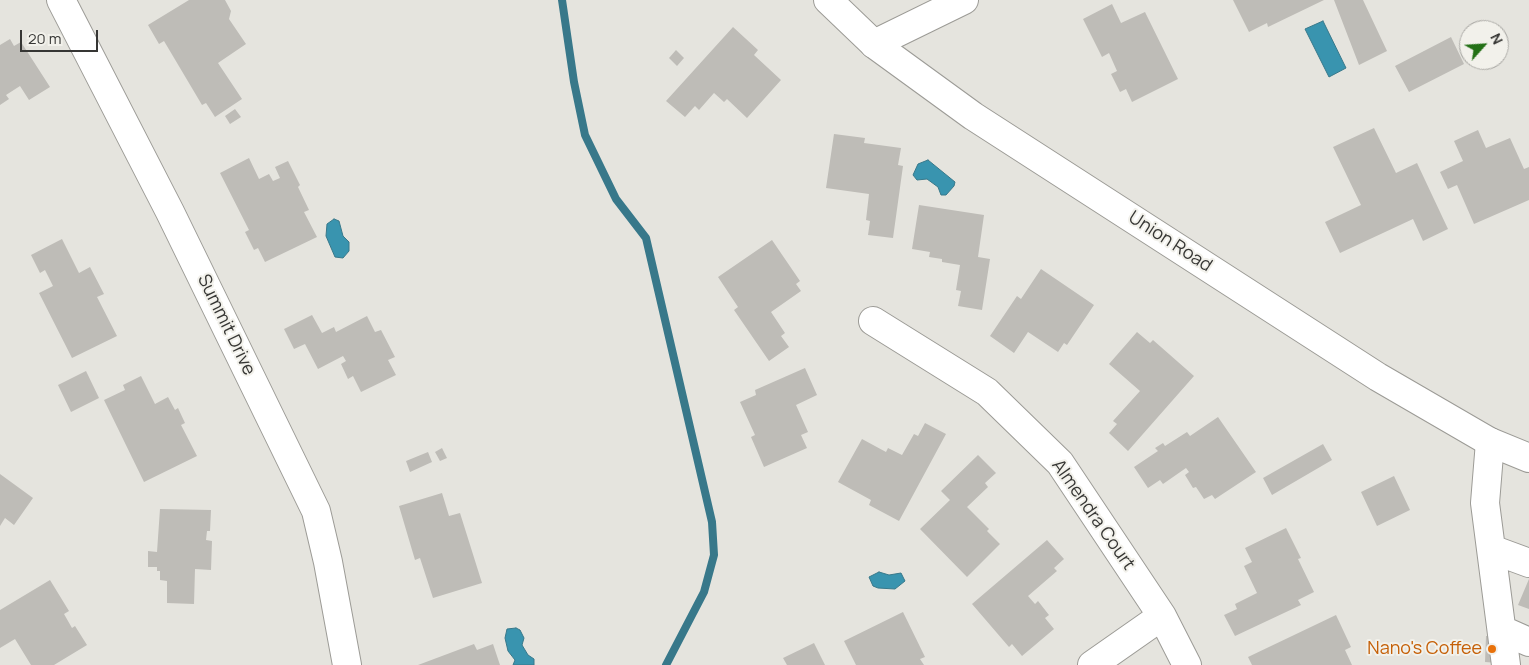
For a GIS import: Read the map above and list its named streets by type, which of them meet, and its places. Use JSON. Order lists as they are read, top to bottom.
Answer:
{
  "streets": {
    "street": ["Union Road", "Summit Drive", "Almendra Court"]
  },
  "places": ["Nano's Coffee"],
  "scale_bar": "20 m",
  "north": "top right"
}
